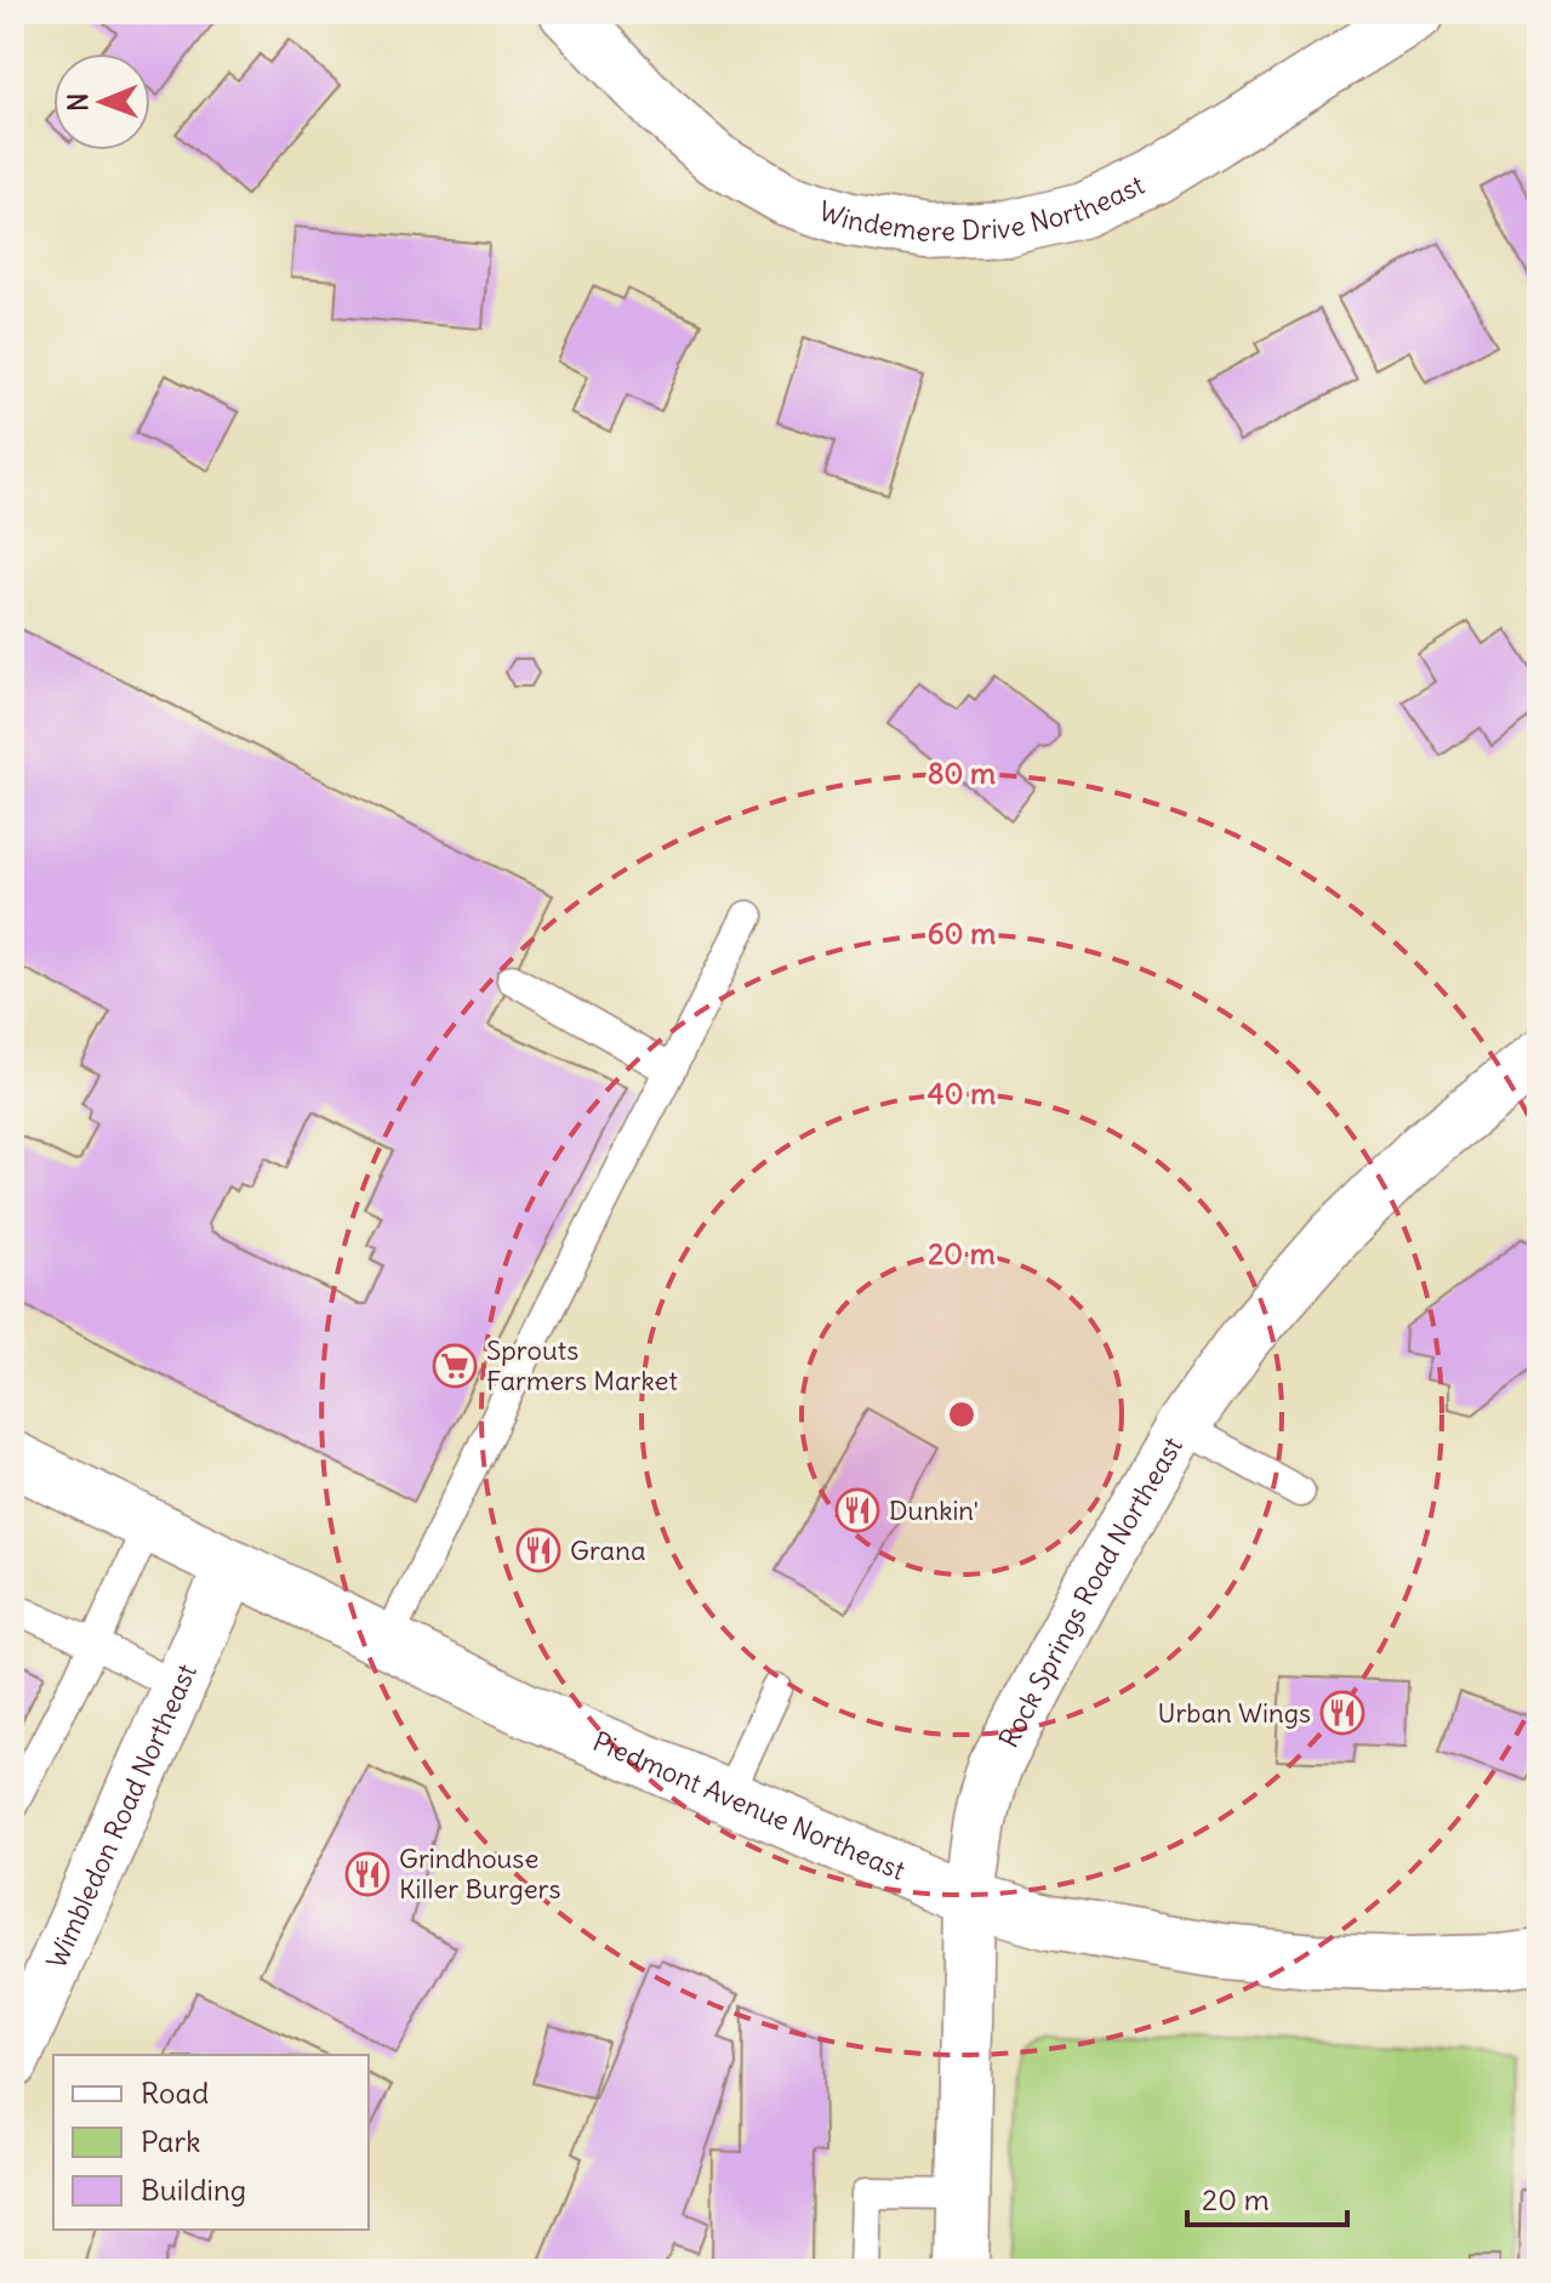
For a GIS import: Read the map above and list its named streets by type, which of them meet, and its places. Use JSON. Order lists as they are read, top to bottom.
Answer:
{
  "streets": {
    "street": [
      "Windemere Drive Northeast",
      "Rock Springs Road Northeast",
      "Piedmont Avenue Northeast",
      "Wimbledon Road Northeast"
    ]
  },
  "crossings": [
    ["Rock Springs Road Northeast", "Piedmont Avenue Northeast"],
    ["Piedmont Avenue Northeast", "Wimbledon Road Northeast"]
  ],
  "places": {
    "supermarket": ["Sprouts Farmers Market"],
    "restaurant": [
      "Dunkin'",
      "Grana",
      "Urban Wings",
      "Grindhouse Killer Burgers"
    ]
  },
  "legend": ["Road", "Park", "Building"],
  "scale_bar": "20 m",
  "north": "left",
  "rings": [
    "80 m",
    "60 m",
    "40 m",
    "20 m"
  ]
}
